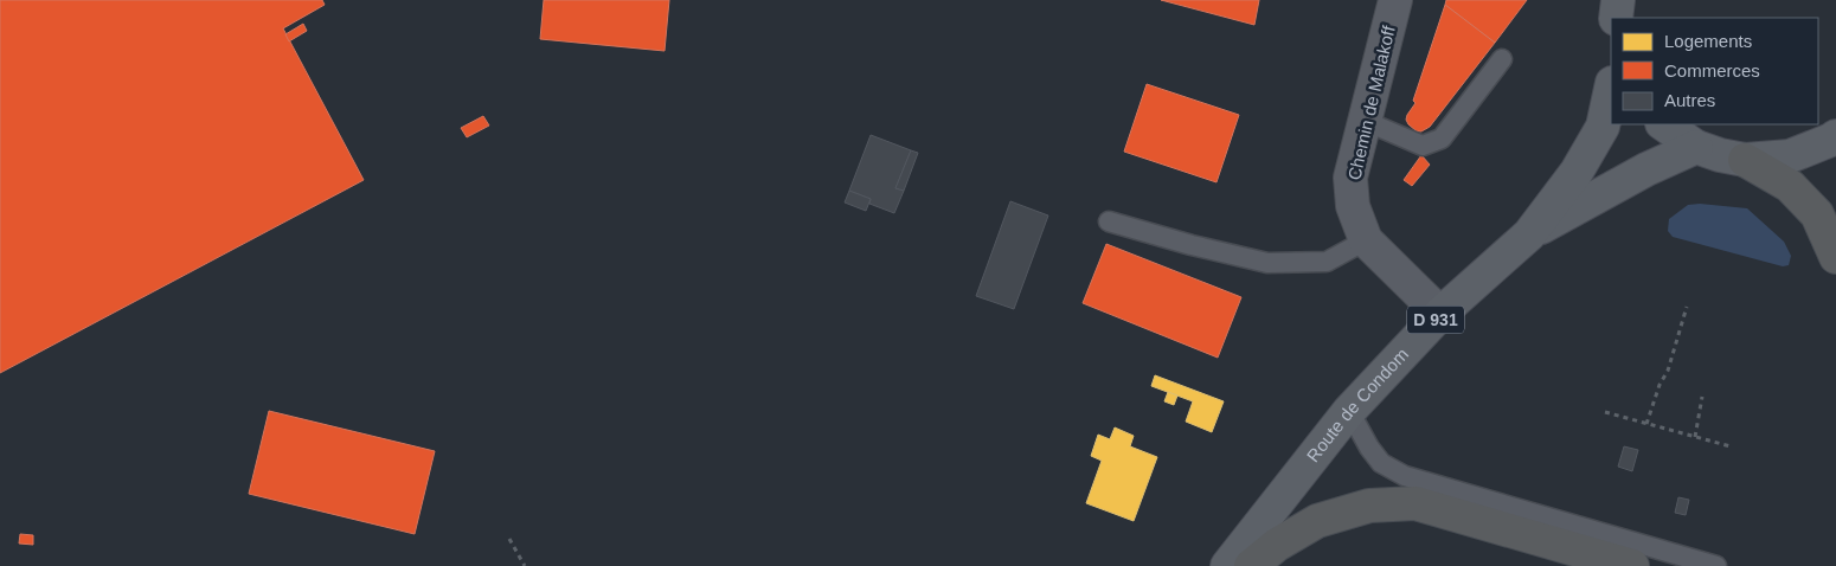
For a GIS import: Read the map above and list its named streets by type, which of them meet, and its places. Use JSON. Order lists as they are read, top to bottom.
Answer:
{
  "streets": {
    "main road": ["D 931", "Route de Condom"],
    "street": ["Chemin de Malakoff"]
  },
  "crossings": [
    ["Chemin de Malakoff", "Route de Condom"]
  ],
  "legend": ["Logements", "Commerces", "Autres"]
}
